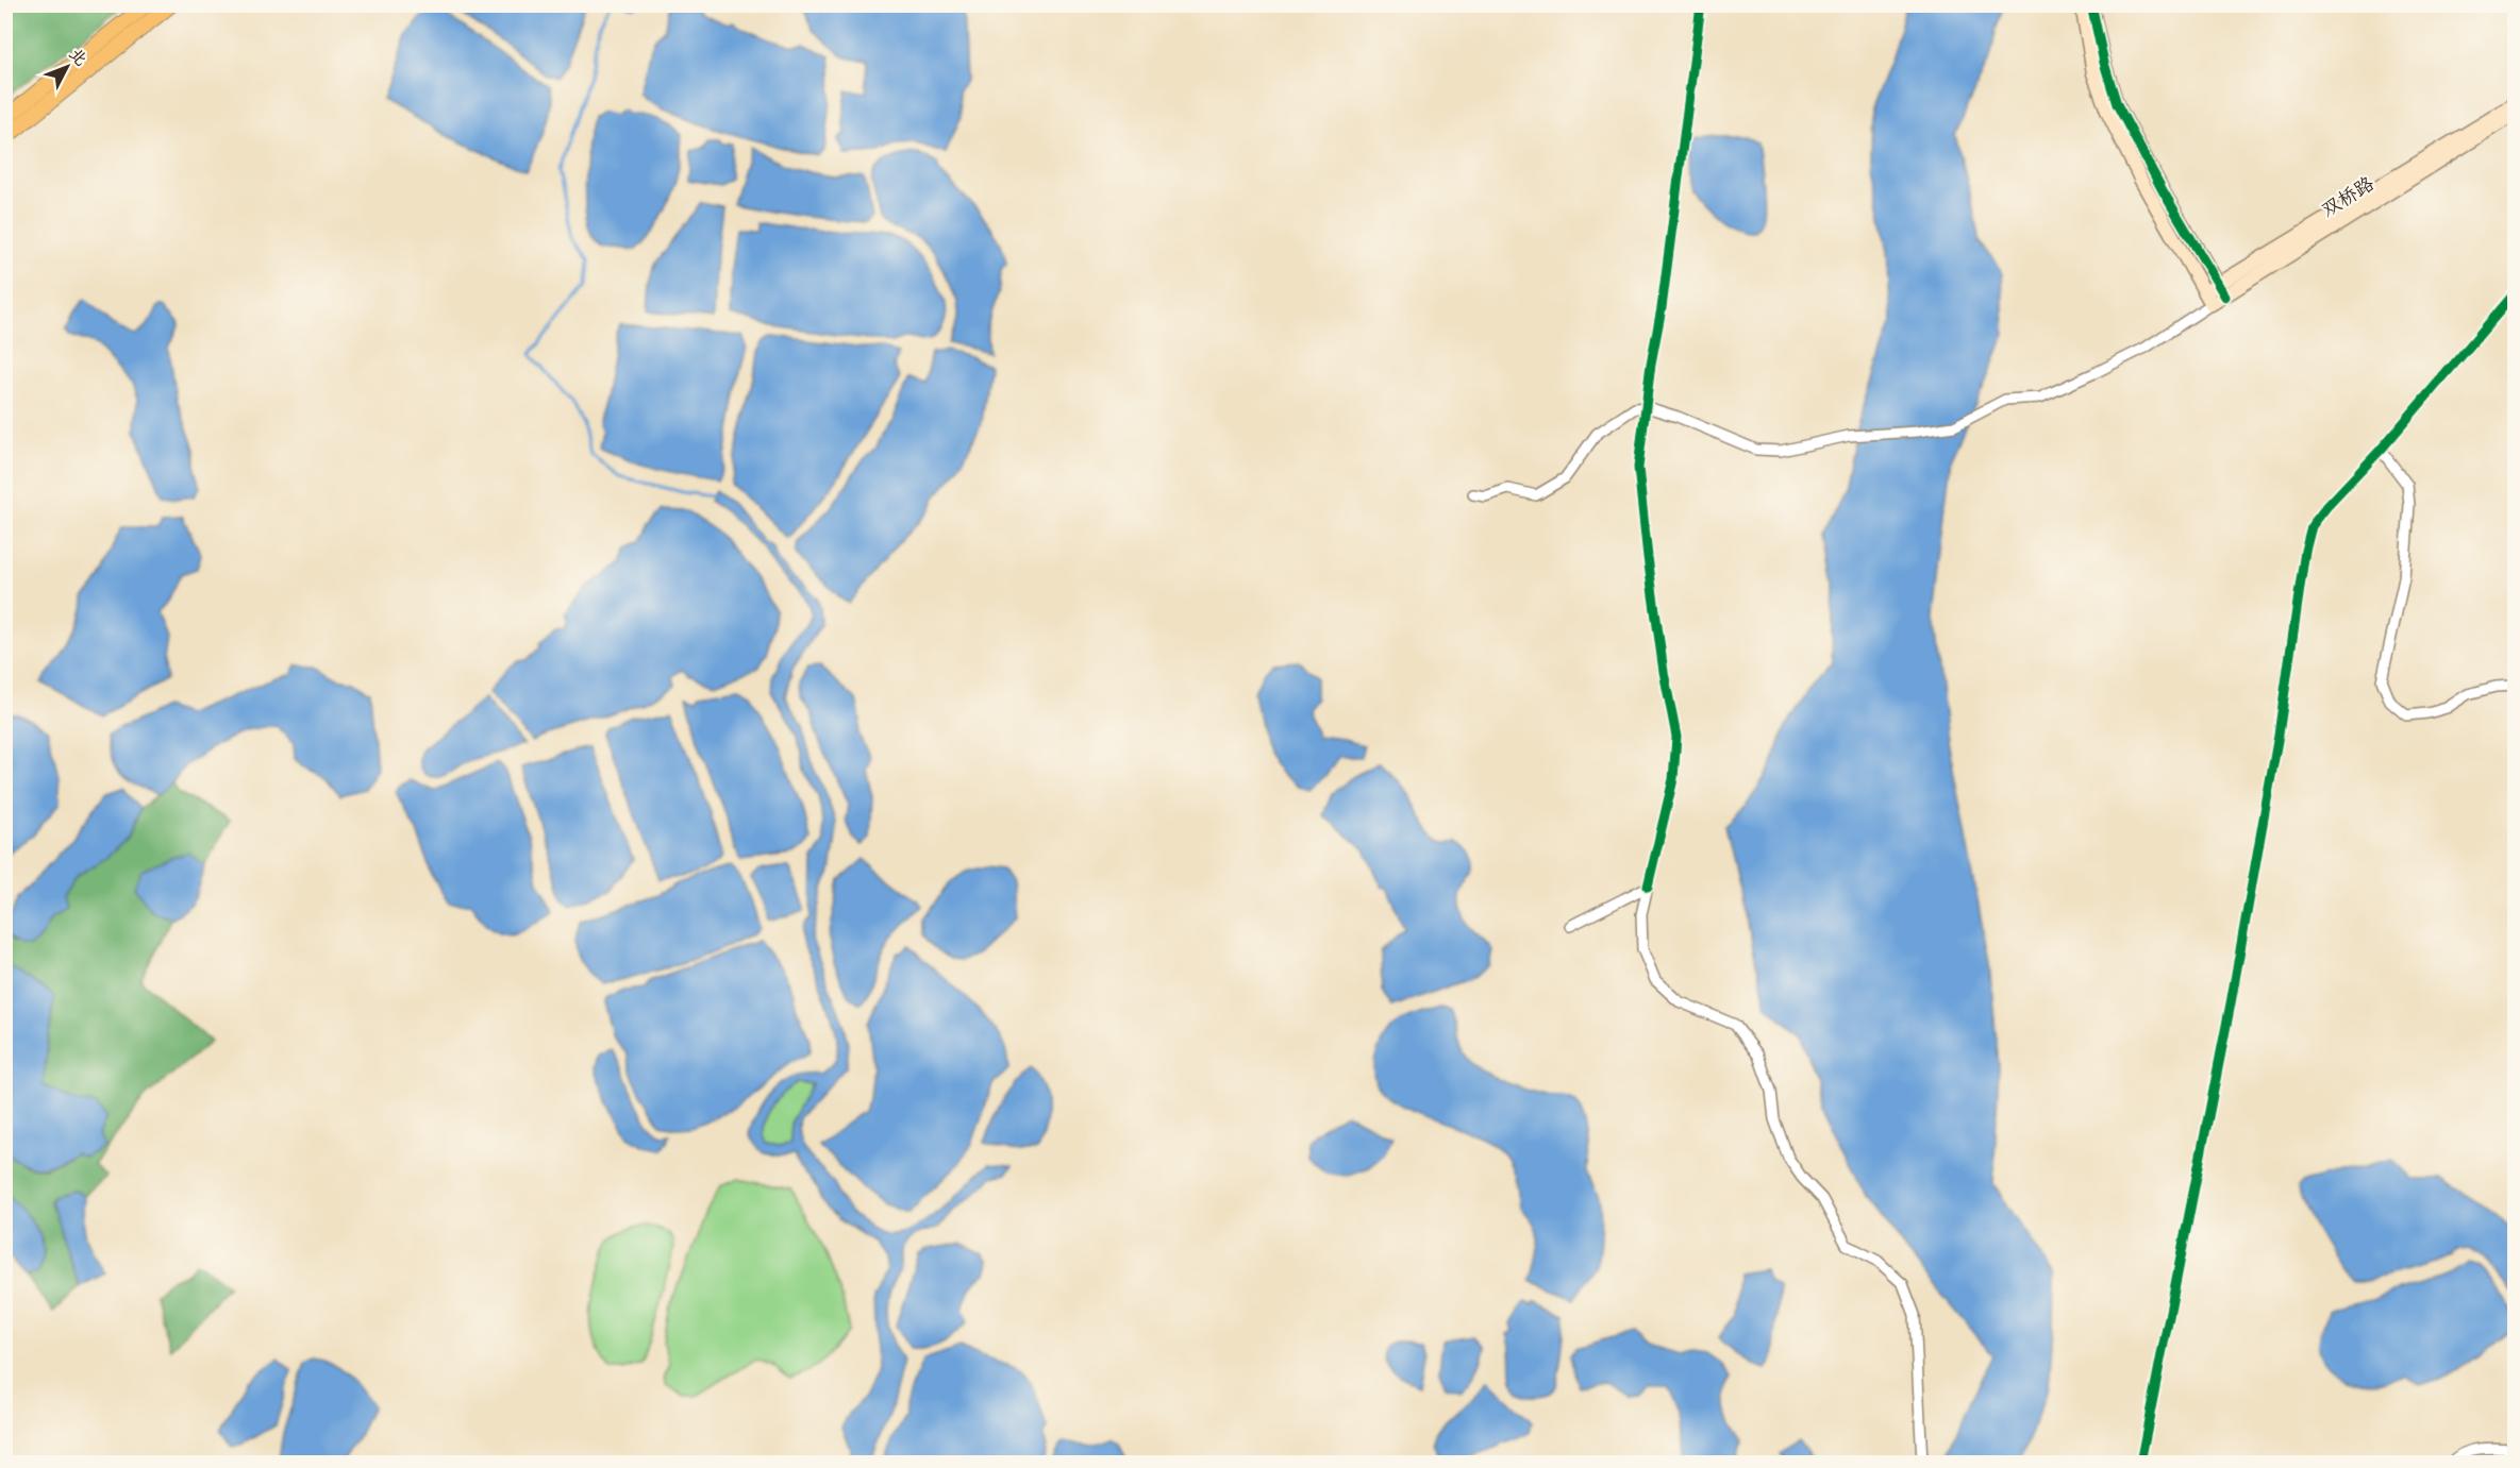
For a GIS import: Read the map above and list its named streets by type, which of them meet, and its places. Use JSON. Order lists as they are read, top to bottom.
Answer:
{
  "streets": {
    "street": ["双桥路"]
  },
  "north": "top right"
}
